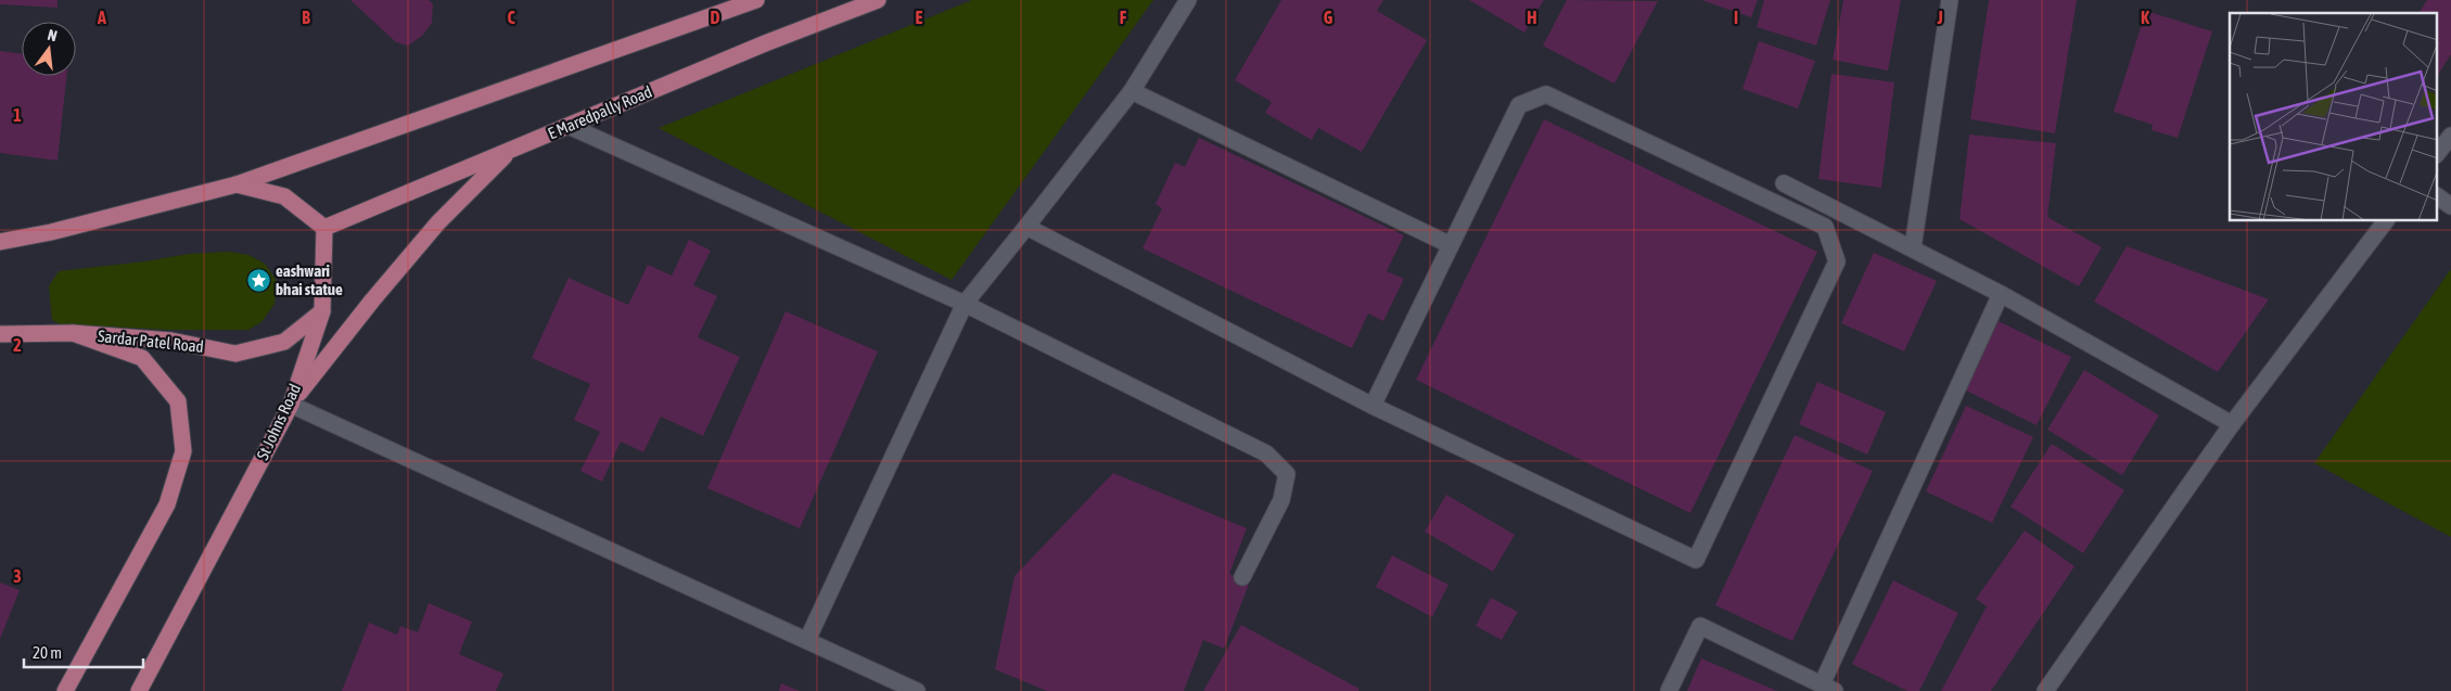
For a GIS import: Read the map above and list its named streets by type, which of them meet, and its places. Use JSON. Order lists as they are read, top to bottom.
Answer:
{
  "streets": {
    "main road": ["E Maredpally Road", "Sardar Patel Road", "St Johns Road"]
  },
  "crossings": [
    ["E Maredpally Road", "St Johns Road"],
    ["Sardar Patel Road", "St Johns Road"]
  ],
  "places": {
    "place": ["eashwari bhai statue"]
  },
  "scale_bar": "20 m",
  "north": "top",
  "grid": {
    "columns": [
      "A",
      "B",
      "C",
      "D",
      "E",
      "F",
      "G",
      "H",
      "I",
      "J",
      "K"
    ],
    "rows": ["1", "2", "3"]
  }
}
